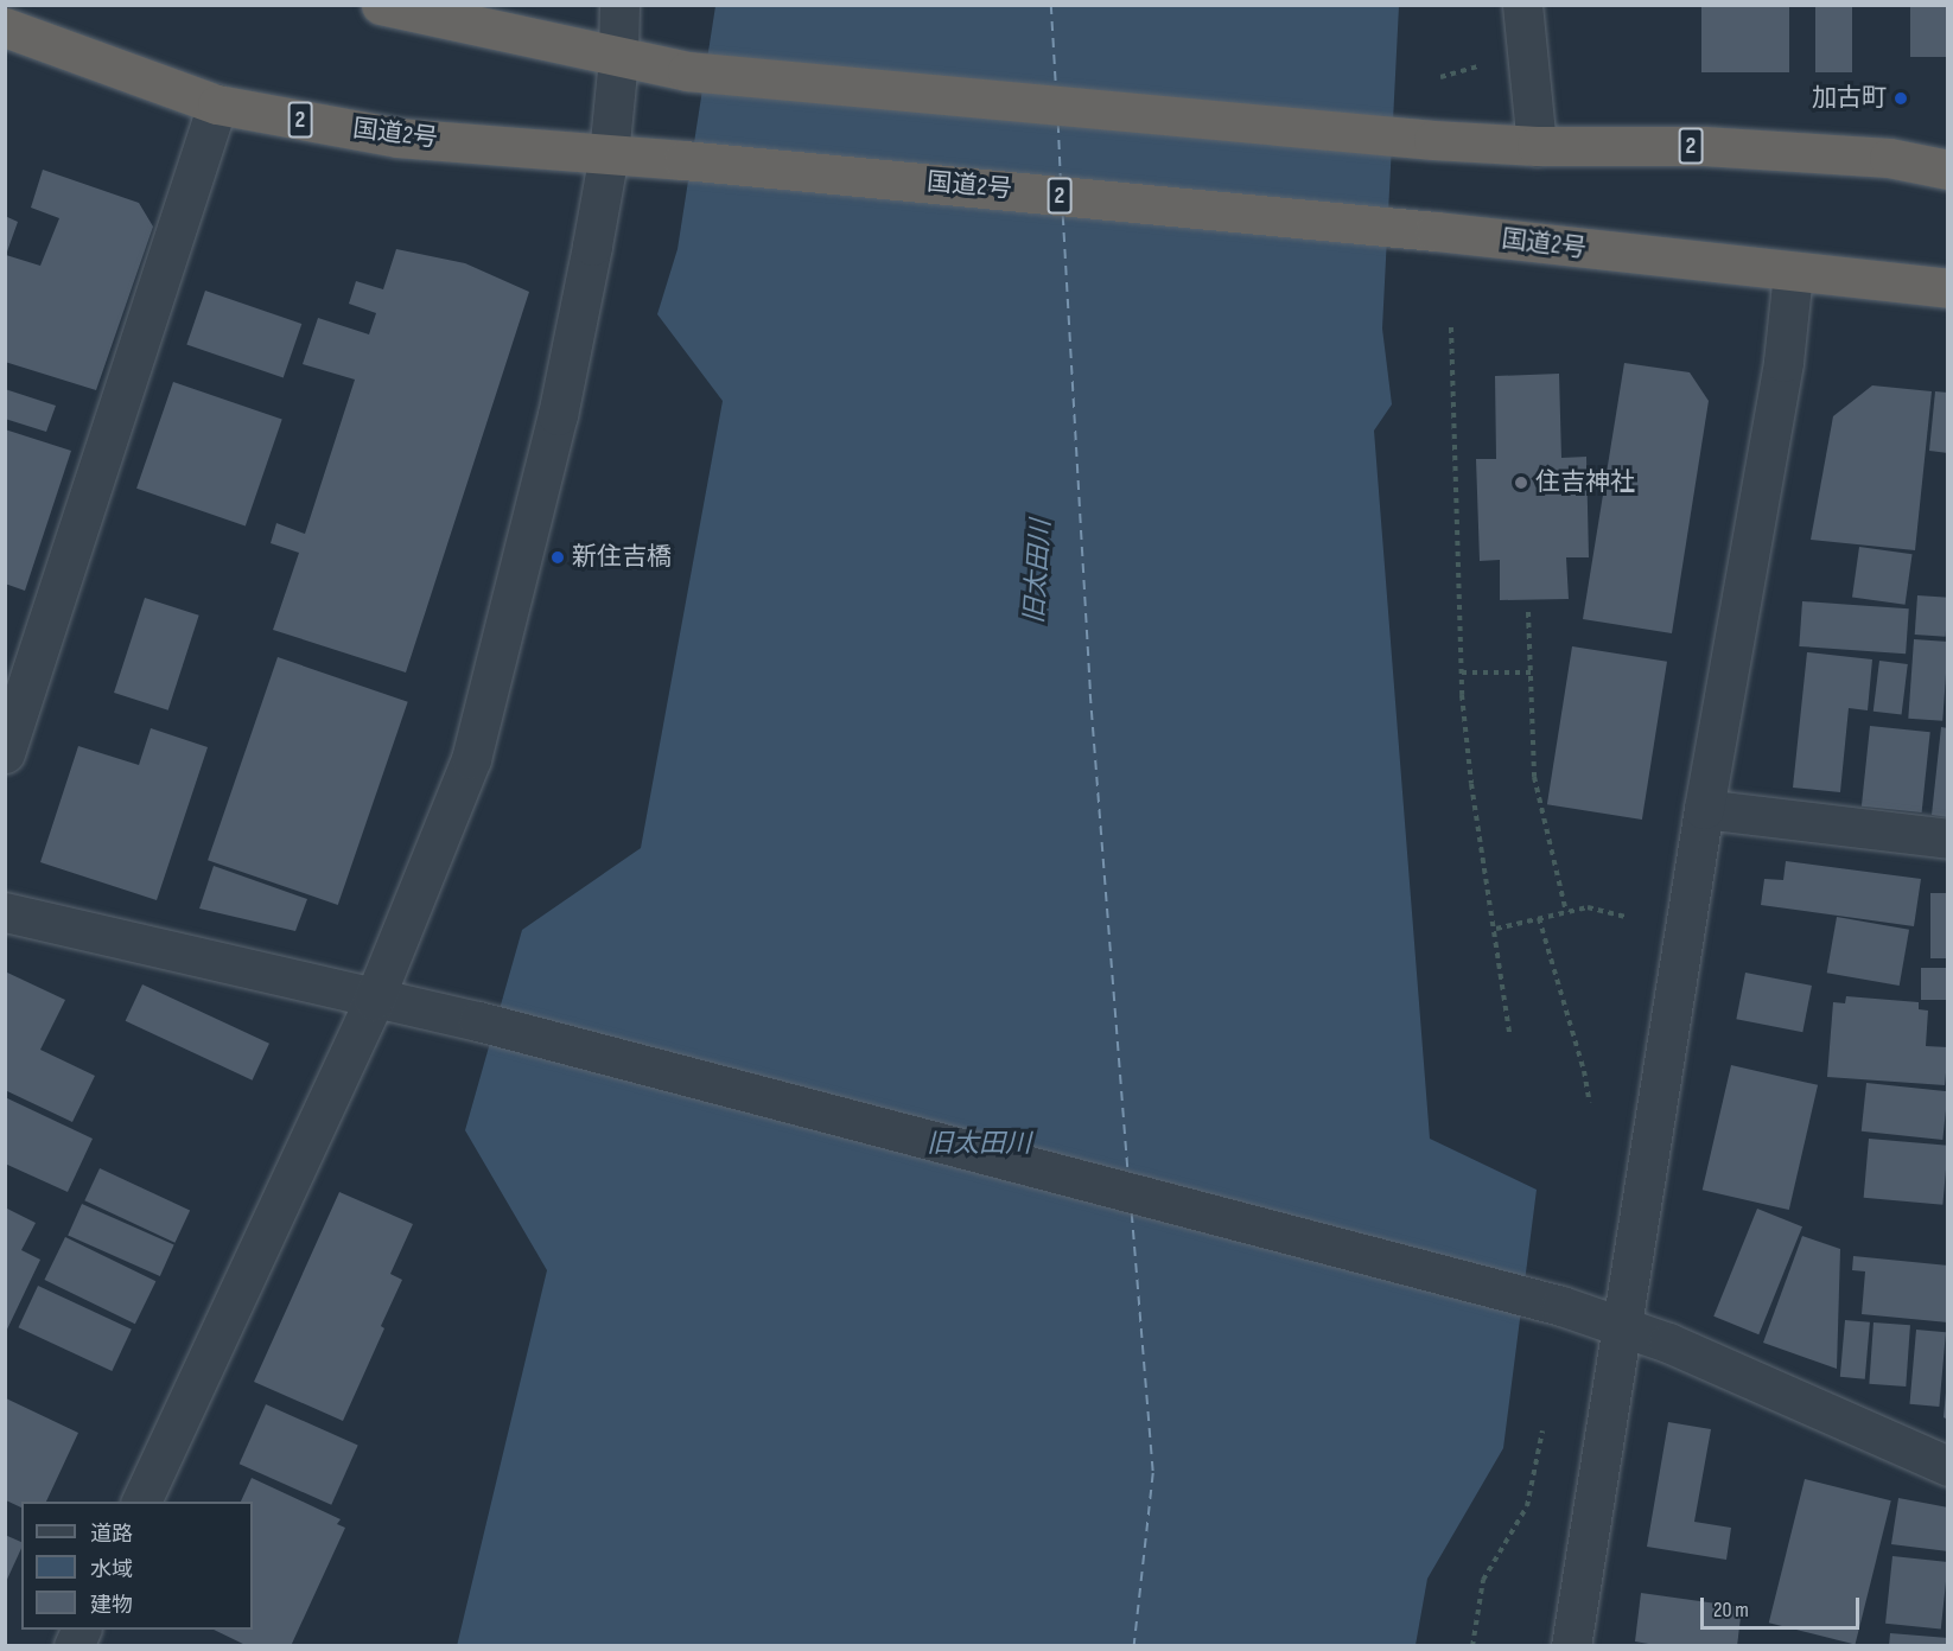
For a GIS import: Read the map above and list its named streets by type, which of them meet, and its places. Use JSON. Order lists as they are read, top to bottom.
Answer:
{
  "streets": {
    "highway": ["2", "国道2号"]
  },
  "water": ["旧太田川"],
  "places": ["加古町", "住吉神社", "新住吉橋"],
  "legend": ["道路", "水域", "建物"],
  "scale_bar": "20 m"
}
